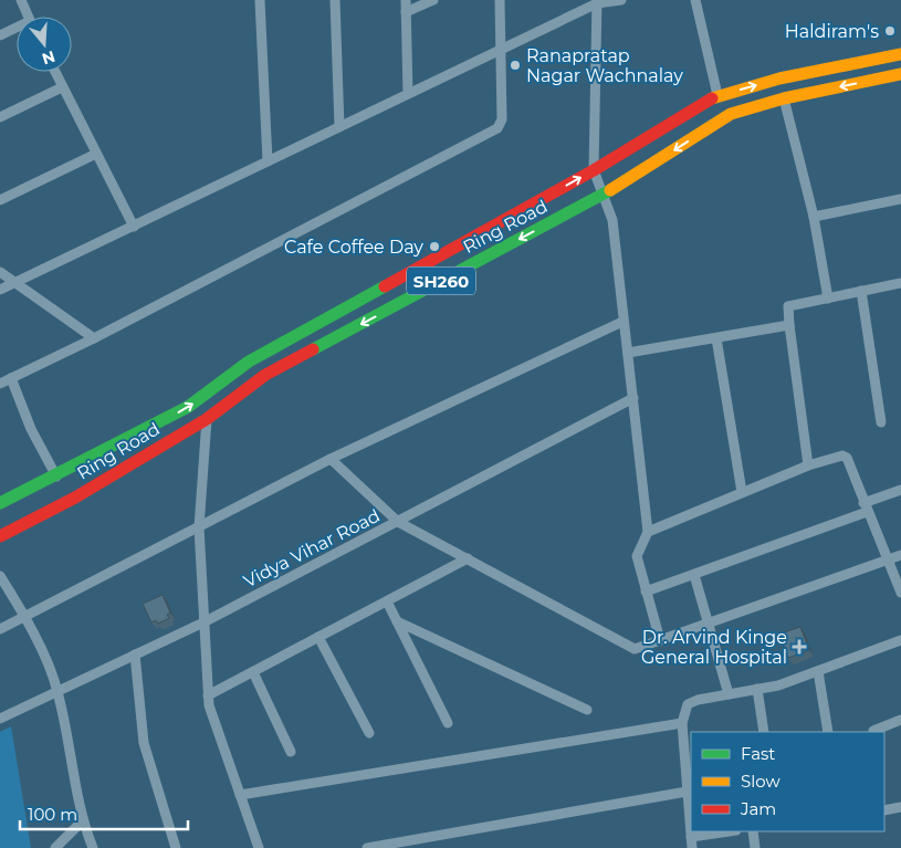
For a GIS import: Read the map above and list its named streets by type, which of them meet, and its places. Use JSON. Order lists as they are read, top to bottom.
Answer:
{
  "streets": {
    "main road": ["Ring Road", "SH260"],
    "street": ["Vidya Vihar Road"]
  },
  "places": {
    "other": ["Haldiram's", "Ranapratap Nagar Wachnalay", "Cafe Coffee Day"],
    "health": ["Dr. Arvind Kinge General Hospital"]
  },
  "legend": ["Fast", "Slow", "Jam"],
  "scale_bar": "100 m",
  "north": "bottom"
}
